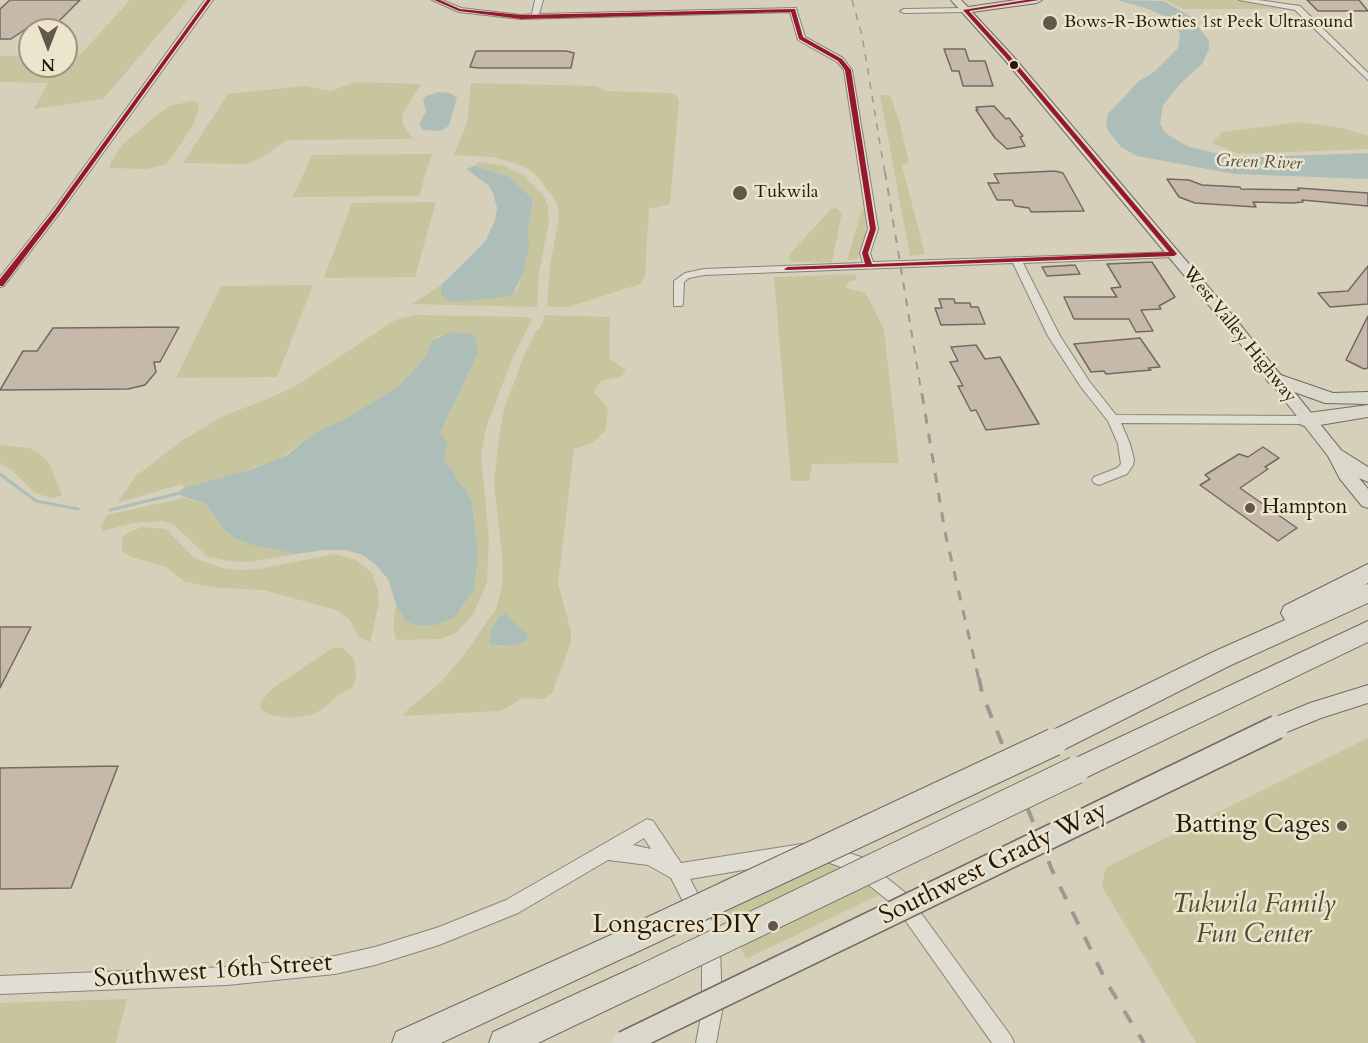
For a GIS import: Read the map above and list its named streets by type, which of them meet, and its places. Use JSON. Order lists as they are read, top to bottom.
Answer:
{
  "streets": {
    "main road": ["West Valley Highway", "Southwest Grady Way"],
    "street": ["Southwest 16th Street"]
  },
  "water": ["Green River"],
  "parks": ["Tukwila Family Fun Center"],
  "places": [
    "Bows-R-Bowties 1st Peek Ultrasound",
    "Tukwila",
    "Hampton",
    "Batting Cages",
    "Longacres DIY"
  ],
  "north": "bottom"
}
